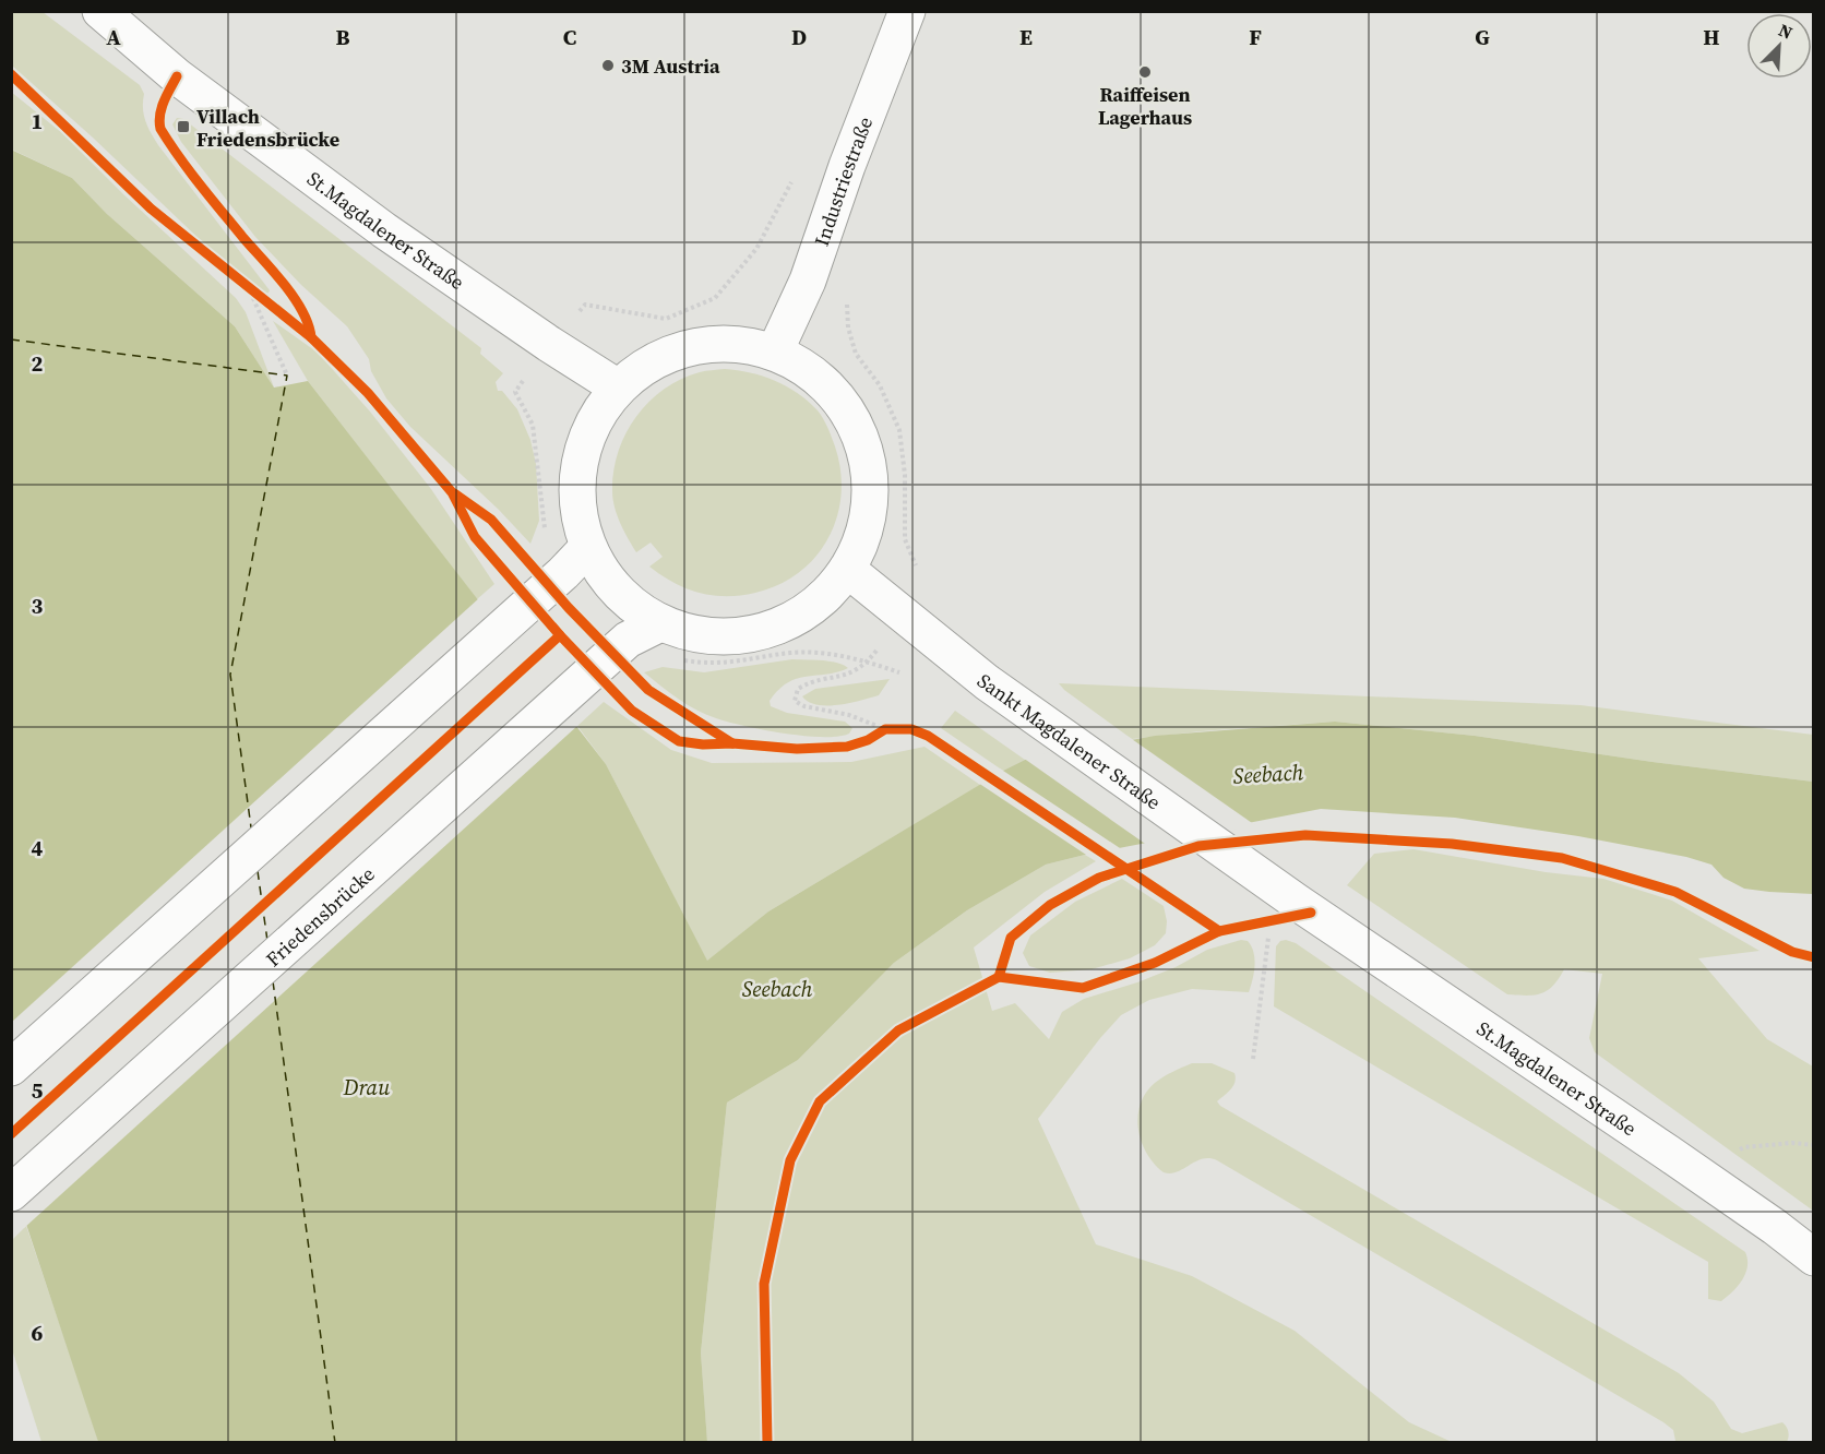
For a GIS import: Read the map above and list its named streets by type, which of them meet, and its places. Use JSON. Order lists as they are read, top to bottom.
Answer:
{
  "streets": {
    "street": [
      "Industriestraße",
      "St.Magdalener Straße",
      "Sankt Magdalener Straße",
      "Friedensbrücke"
    ]
  },
  "crossings": [
    ["St.Magdalener Straße", "Sankt Magdalener Straße"]
  ],
  "water": ["Seebach", "Drau"],
  "places": {
    "other": ["3M Austria", "Raiffeisen Lagerhaus"],
    "transit": ["Villach Friedensbrücke"]
  },
  "north": "top right",
  "grid": {
    "columns": [
      "A",
      "B",
      "C",
      "D",
      "E",
      "F",
      "G",
      "H"
    ],
    "rows": [
      "1",
      "2",
      "3",
      "4",
      "5",
      "6"
    ]
  }
}
